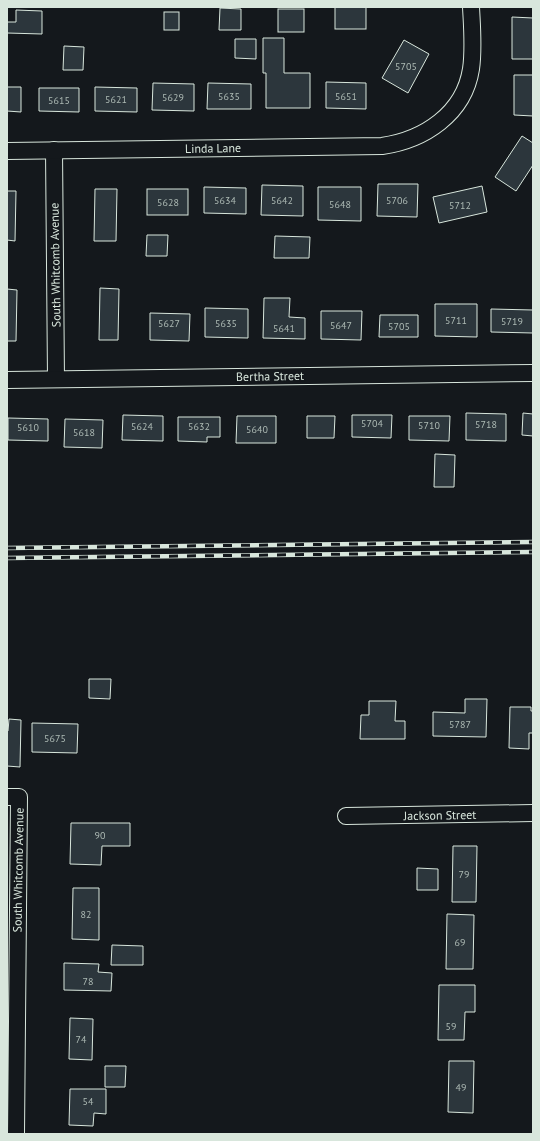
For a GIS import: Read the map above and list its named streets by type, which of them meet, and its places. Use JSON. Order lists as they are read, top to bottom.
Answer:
{
  "streets": {
    "street": [
      "Linda Lane",
      "South Whitcomb Avenue",
      "Bertha Street",
      "Jackson Street"
    ]
  },
  "crossings": [
    ["Linda Lane", "South Whitcomb Avenue"],
    ["South Whitcomb Avenue", "Bertha Street"]
  ],
  "house_numbers": [
    "5705",
    "5635",
    "5651",
    "5629",
    "5621",
    "5615",
    "5634",
    "5642",
    "5706",
    "5628",
    "5648",
    "5712",
    "5711",
    "5719",
    "5627",
    "5635",
    "5647",
    "5705",
    "5641",
    "5704",
    "5718",
    "5710",
    "5624",
    "5632",
    "5610",
    "5640",
    "5618",
    "5787",
    "5675",
    "90",
    "79",
    "82",
    "69",
    "78",
    "59",
    "74",
    "49",
    "54"
  ]
}
